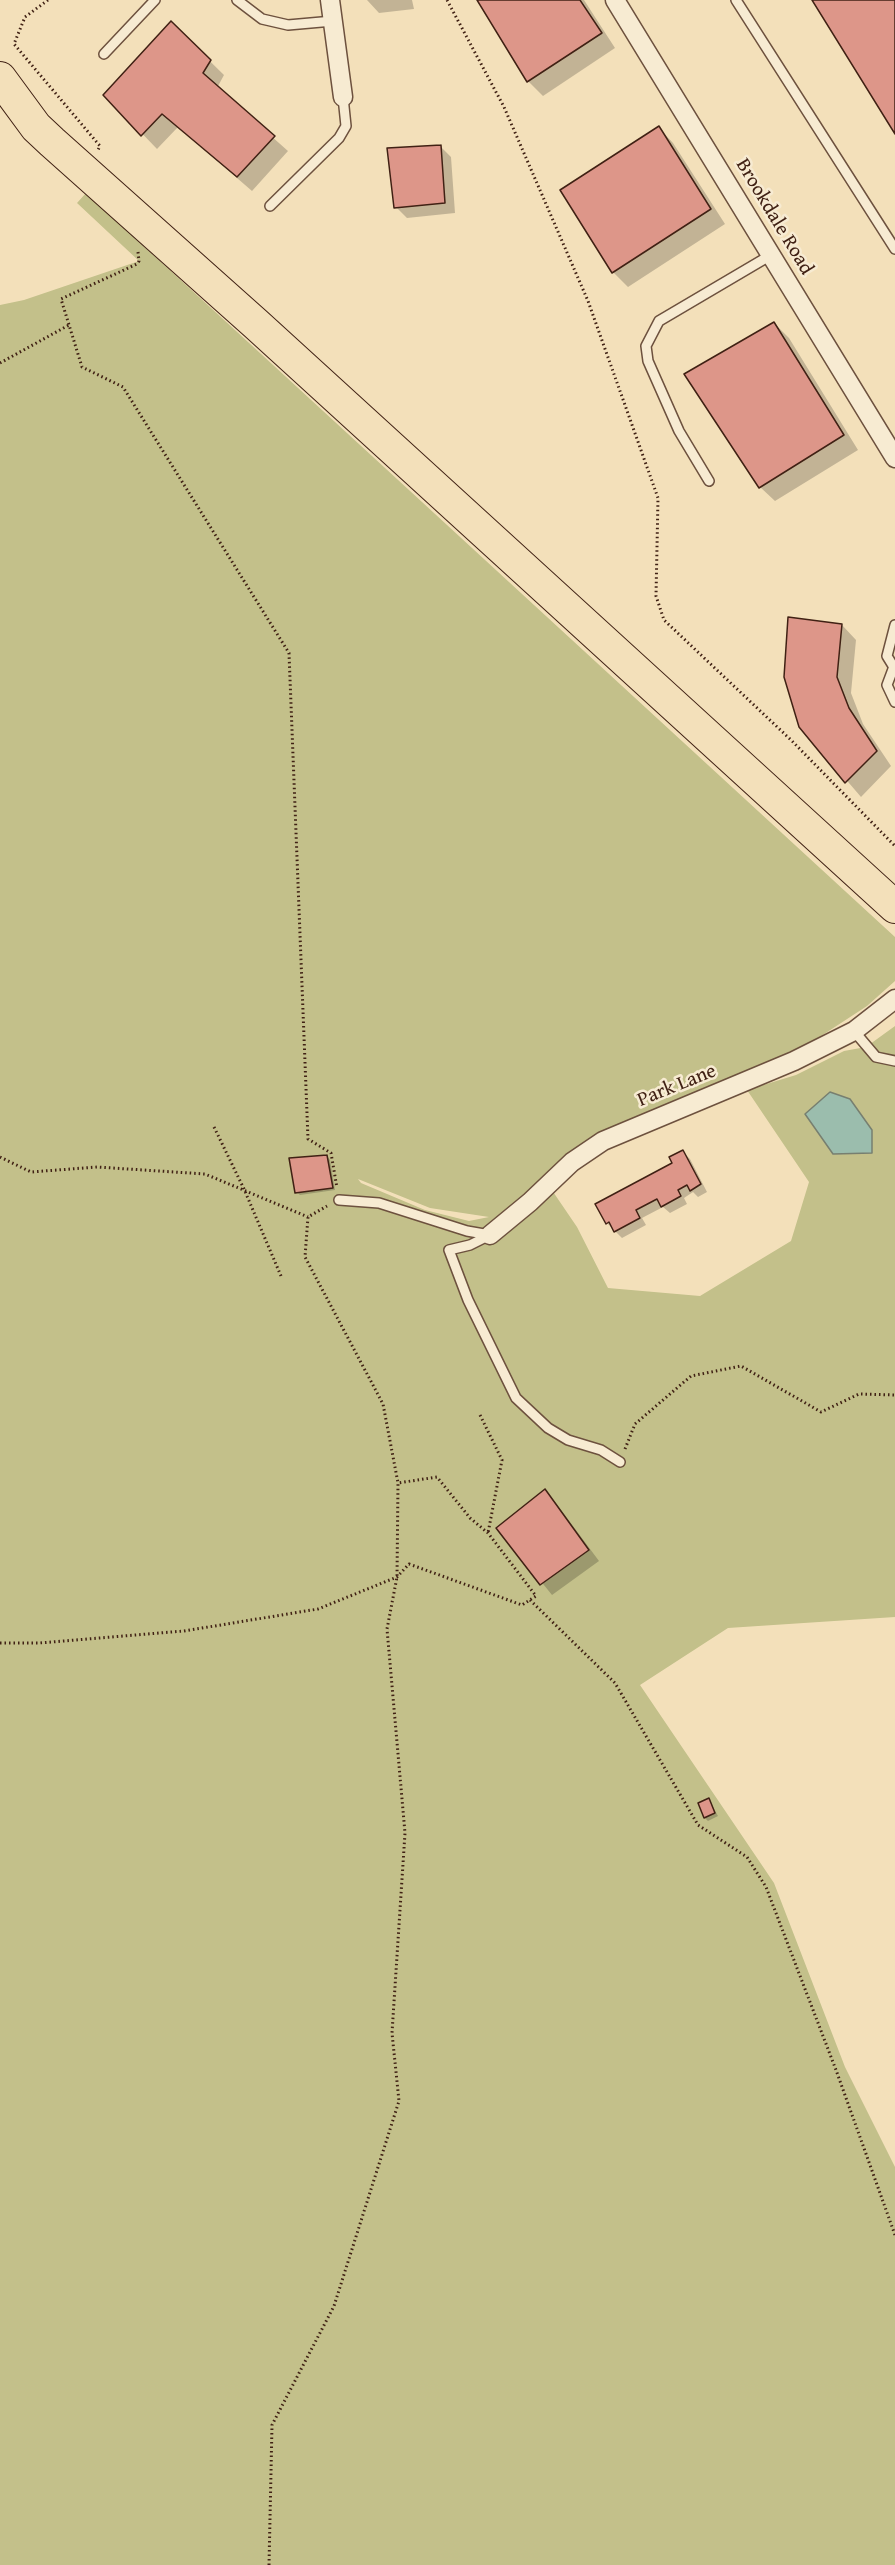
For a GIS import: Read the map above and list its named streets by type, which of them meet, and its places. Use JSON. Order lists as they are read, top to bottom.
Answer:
{
  "streets": {
    "street": ["Brookdale Road", "Park Lane"]
  }
}
